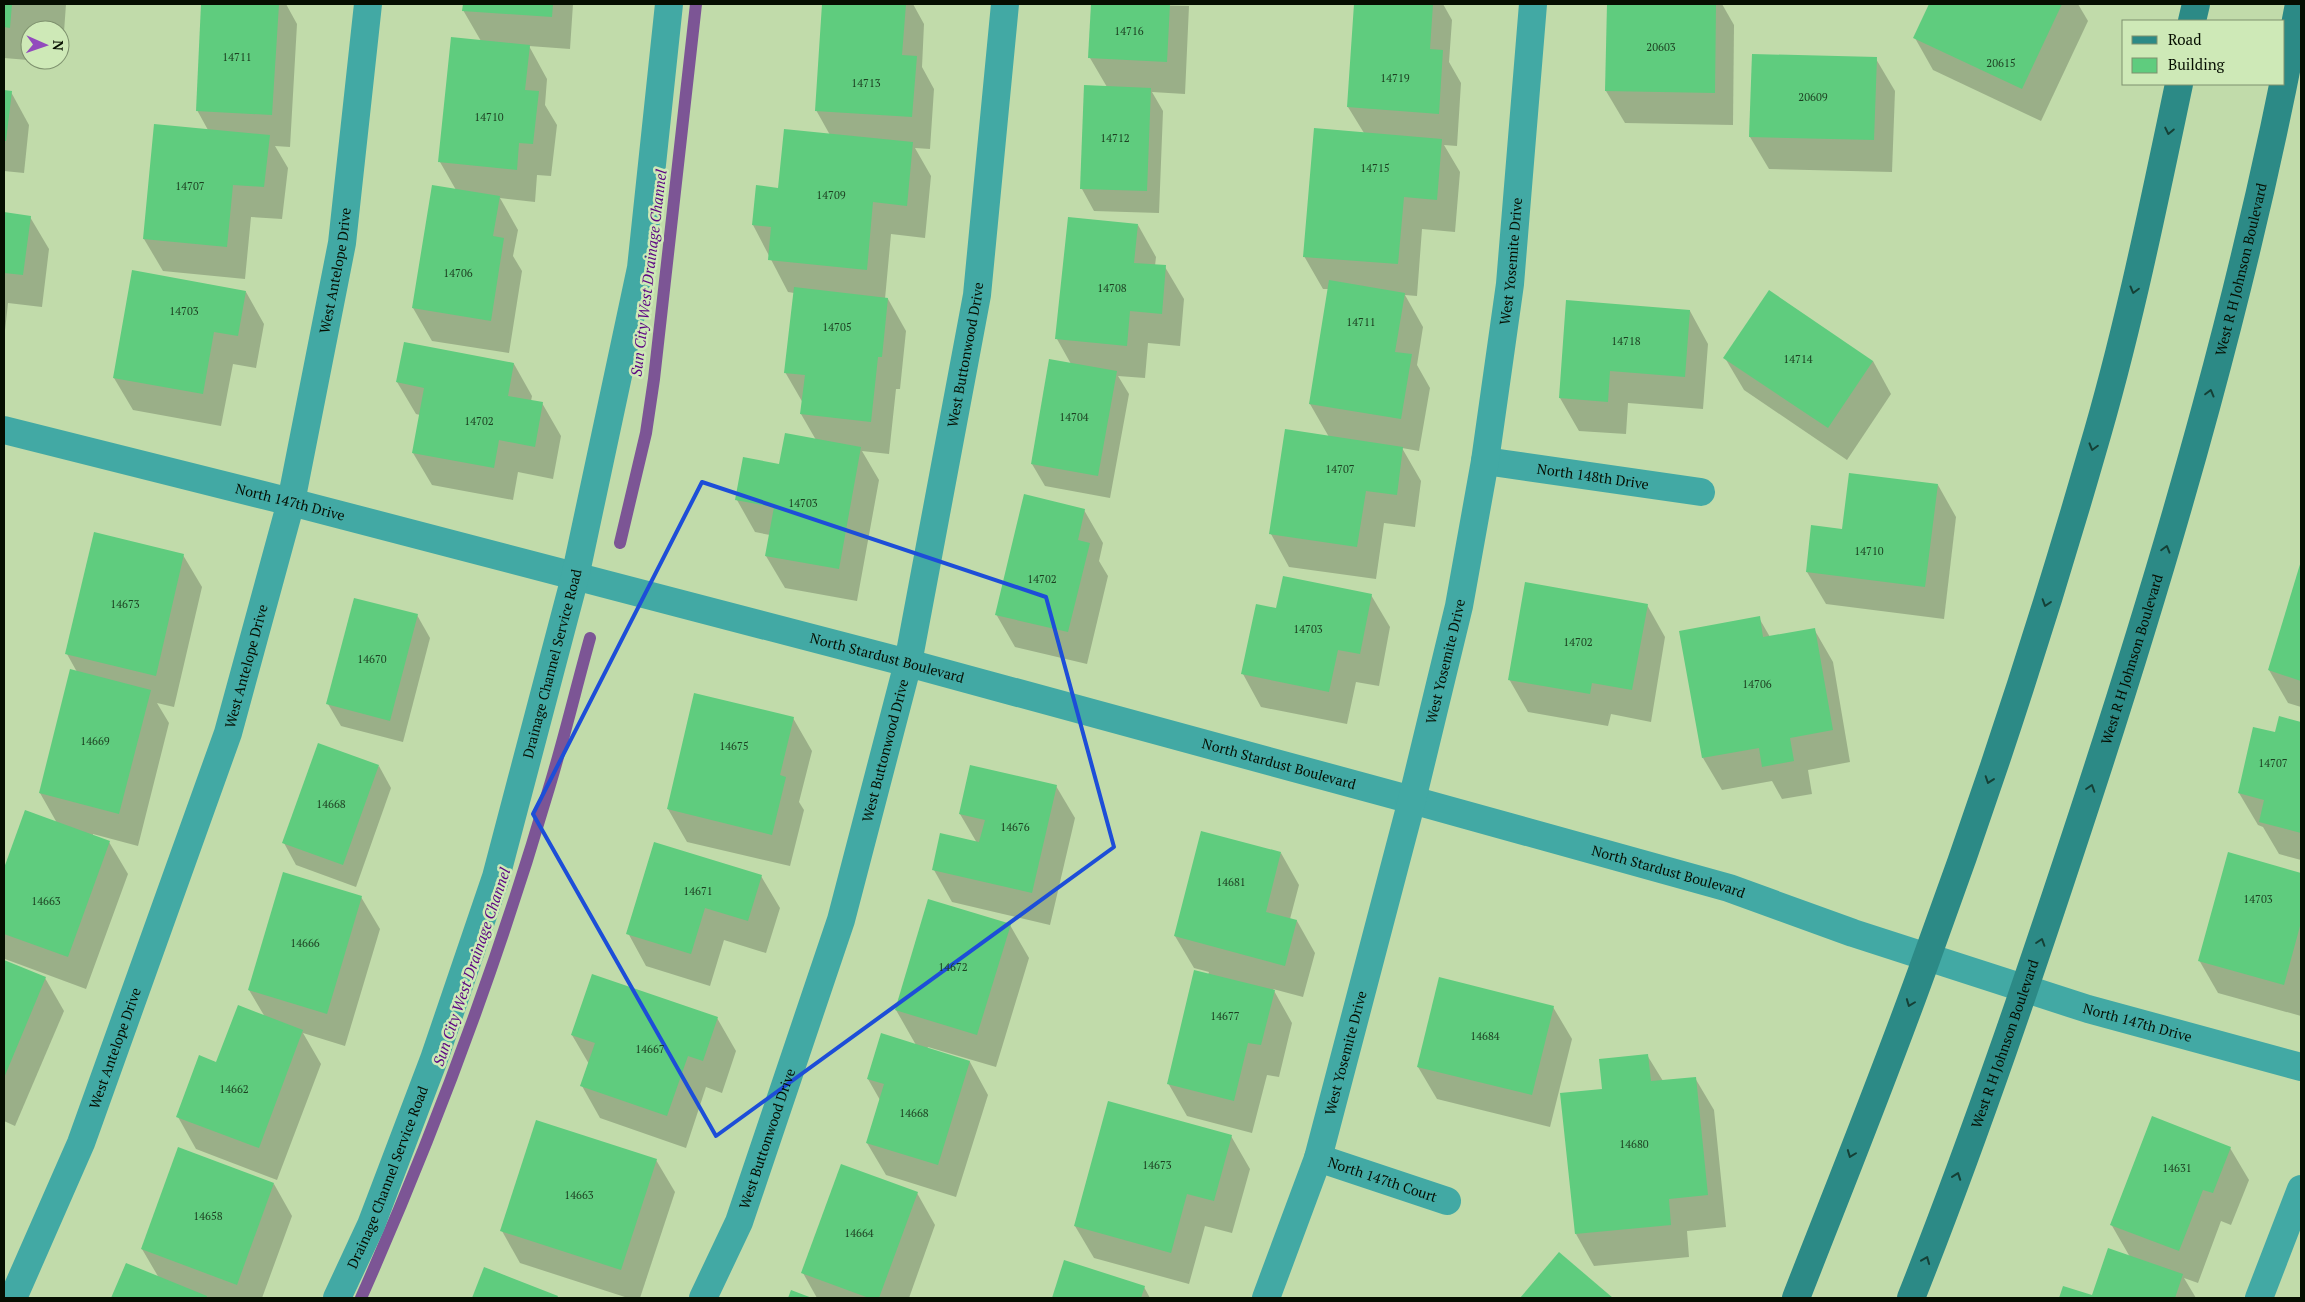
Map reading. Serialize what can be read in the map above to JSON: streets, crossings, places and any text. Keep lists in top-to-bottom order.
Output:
{
  "streets": {
    "main road": ["West R H Johnson Boulevard"],
    "street": [
      "West Yosemite Drive",
      "West Antelope Drive",
      "West Buttonwood Drive",
      "North 148th Drive",
      "North 147th Drive",
      "North Stardust Boulevard",
      "Drainage Channel Service Road",
      "North 147th Court"
    ]
  },
  "crossings": [
    ["West Yosemite Drive", "North 148th Drive"],
    ["West Yosemite Drive", "North Stardust Boulevard"],
    ["West Yosemite Drive", "North 147th Court"],
    ["West R H Johnson Boulevard", "North 147th Drive"],
    ["West Antelope Drive", "North 147th Drive"],
    ["West Buttonwood Drive", "North Stardust Boulevard"],
    ["North 147th Drive", "North Stardust Boulevard"],
    ["North 147th Drive", "Drainage Channel Service Road"],
    ["North Stardust Boulevard", "Drainage Channel Service Road"]
  ],
  "water": ["Sun City West Drainage Channel"],
  "house_numbers": [
    "14716",
    "20603",
    "14711",
    "20615",
    "14719",
    "14713",
    "20609",
    "14710",
    "14712",
    "14715",
    "14707",
    "14709",
    "14706",
    "14708",
    "14703",
    "14711",
    "14705",
    "14718",
    "14714",
    "14704",
    "14702",
    "14707",
    "14703",
    "14710",
    "14702",
    "14673",
    "14703",
    "14702",
    "14670",
    "14706",
    "14669",
    "14675",
    "14707",
    "14668",
    "14676",
    "14681",
    "14671",
    "14703",
    "14663",
    "14666",
    "14672",
    "14677",
    "14684",
    "14667",
    "14662",
    "14668",
    "14680",
    "14673",
    "14631",
    "14663",
    "14658",
    "14664"
  ],
  "legend": ["Road", "Building"],
  "north": "right"
}
